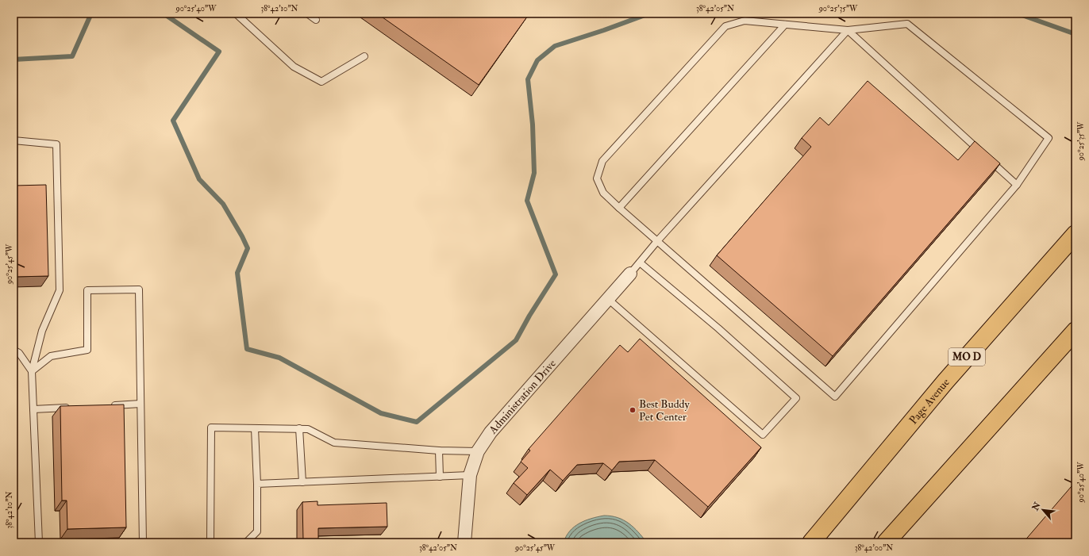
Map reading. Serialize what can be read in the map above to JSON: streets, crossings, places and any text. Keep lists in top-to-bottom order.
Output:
{
  "streets": {
    "highway": ["MO D", "Page Avenue"],
    "street": ["Administration Drive"]
  },
  "places": ["Best Buddy Pet Center"],
  "north": "top left",
  "coordinates": [
    "90°25'40\"W",
    "38°42'10\"N",
    "38°42'05\"N",
    "90°25'35\"W",
    "90°25'45\"W",
    "38°42'00\"N"
  ]
}
